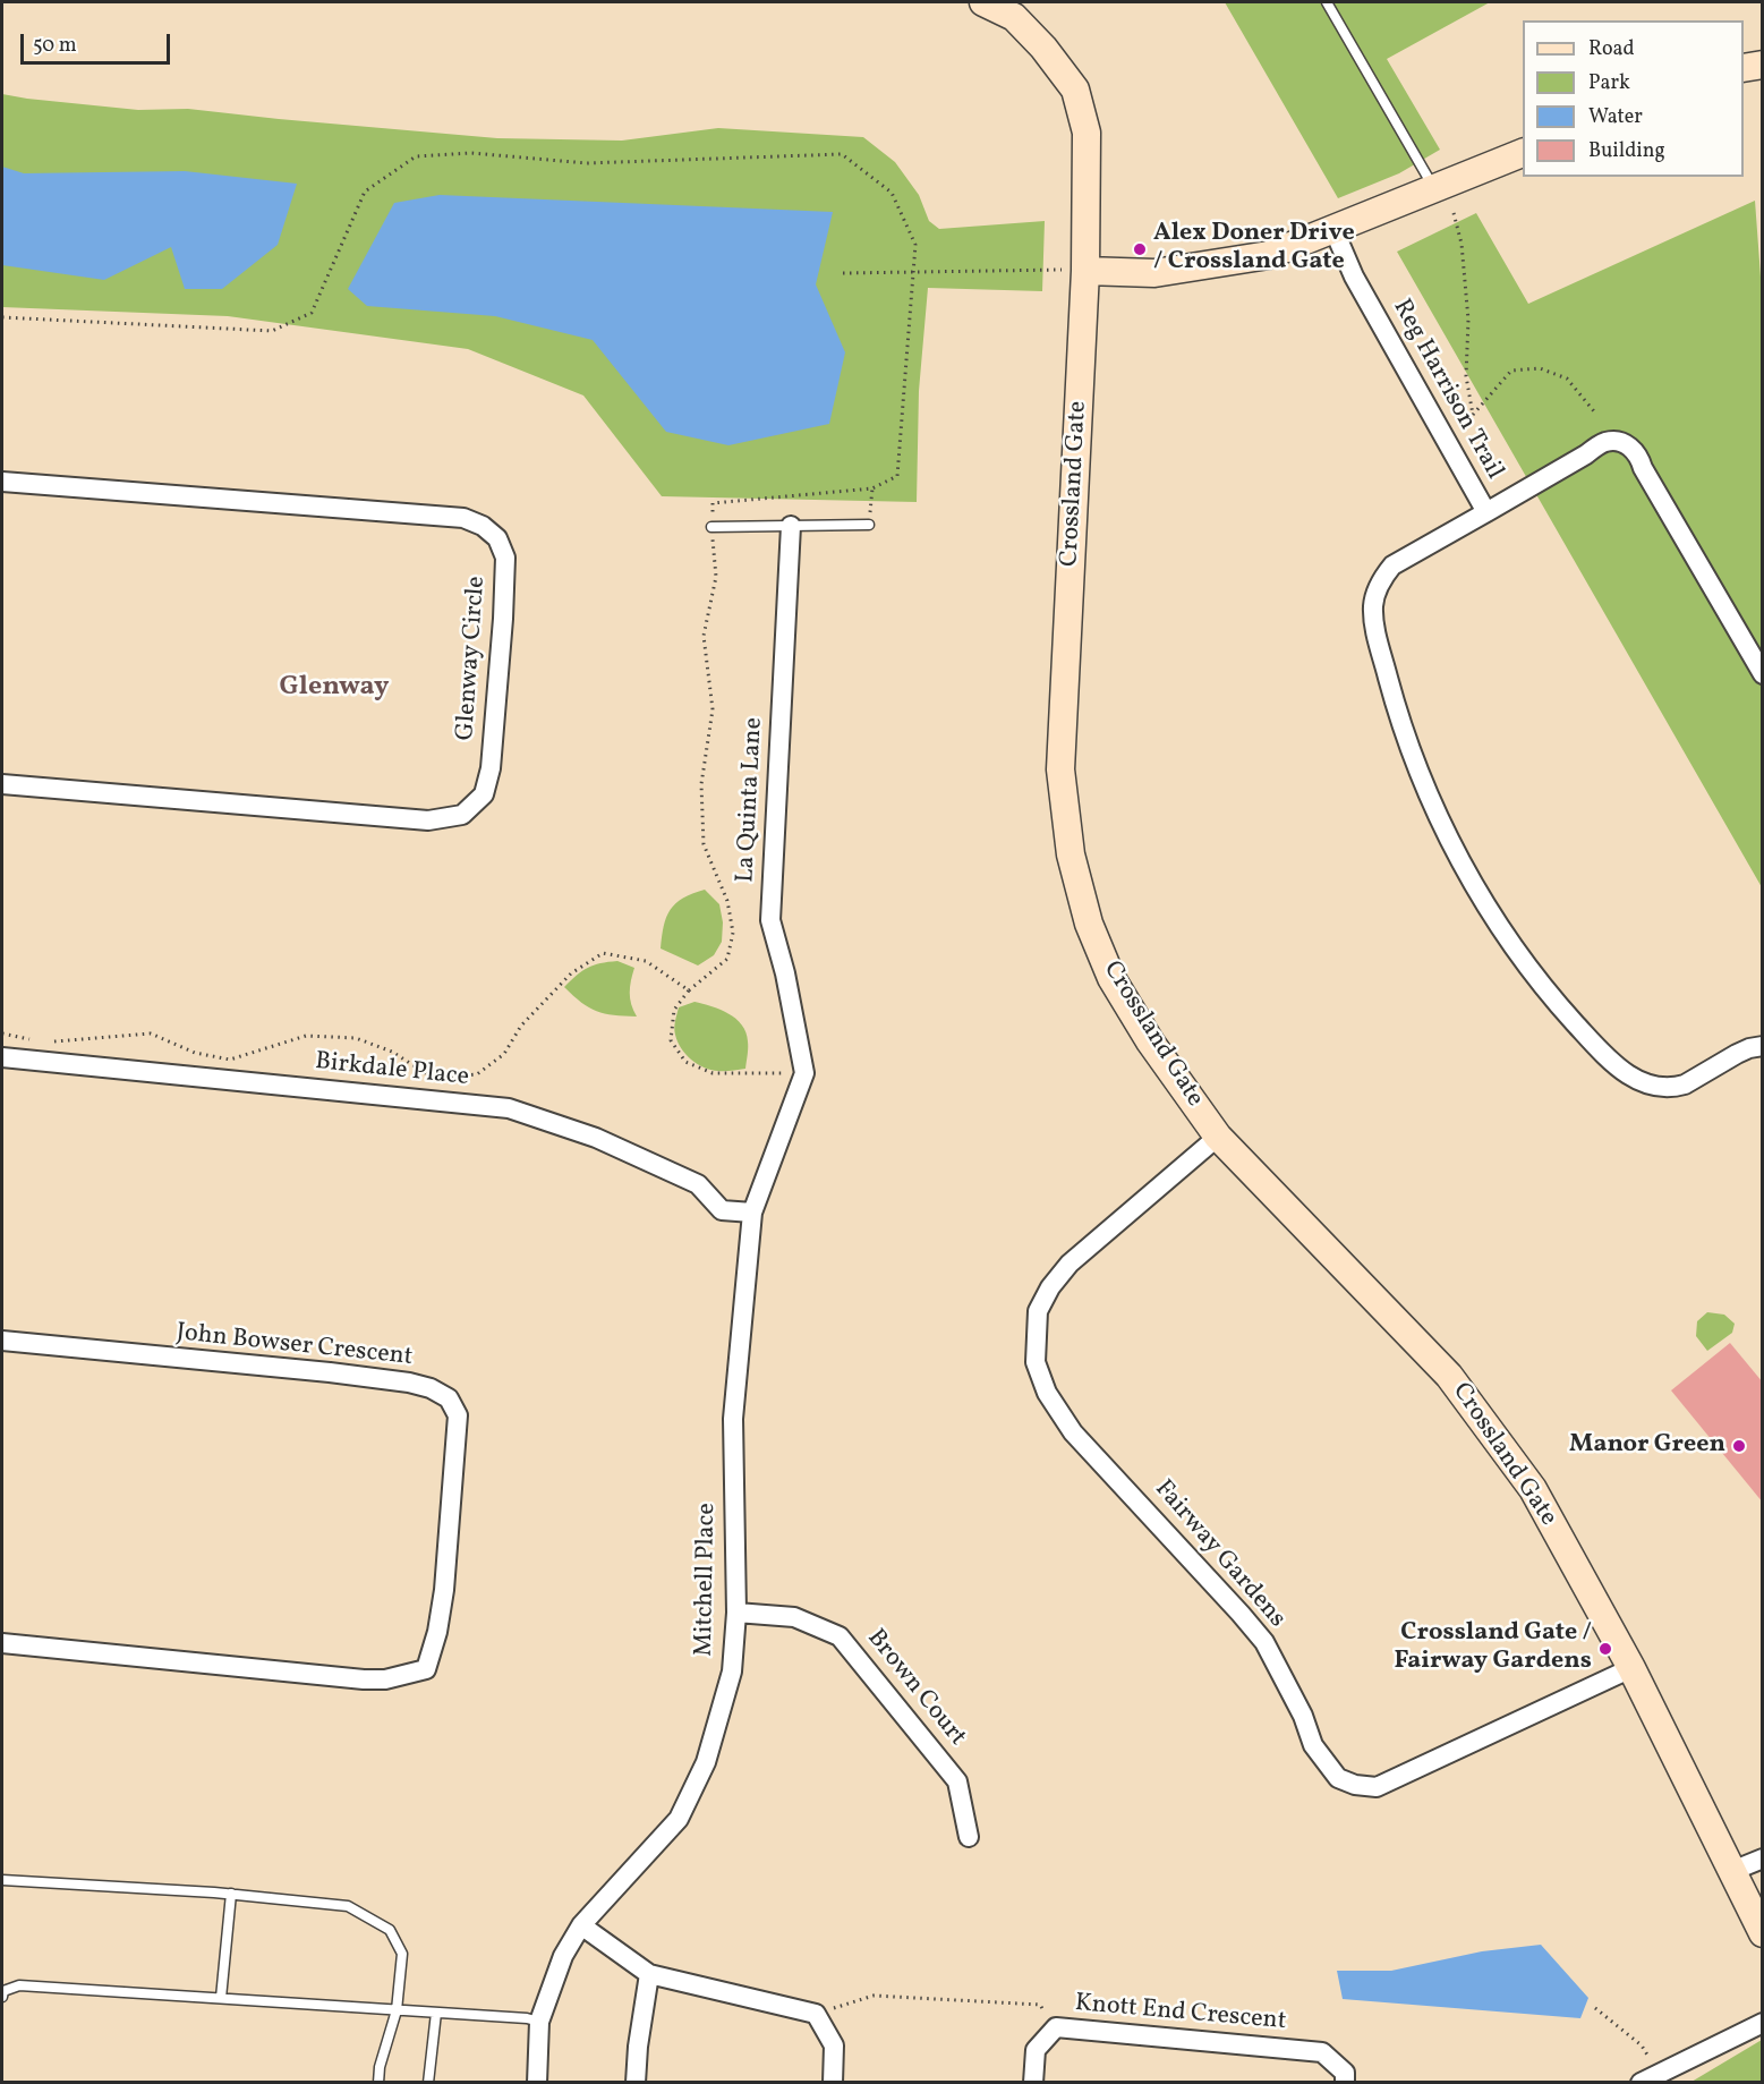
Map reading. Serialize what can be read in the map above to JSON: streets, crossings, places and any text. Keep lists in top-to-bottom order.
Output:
{
  "streets": {
    "street": [
      "Reg Harrison Trail",
      "Crossland Gate",
      "Glenway Circle",
      "La Quinta Lane",
      "Birkdale Place",
      "John Bowser Crescent",
      "Fairway Gardens",
      "Mitchell Place",
      "Brown Court",
      "Knott End Crescent"
    ]
  },
  "crossings": [
    ["Crossland Gate", "Fairway Gardens"],
    ["La Quinta Lane", "Mitchell Place"],
    ["Birkdale Place", "Mitchell Place"],
    ["Mitchell Place", "Brown Court"]
  ],
  "districts": ["Glenway"],
  "places": ["Alex Doner Drive / Crossland Gate", "Manor Green", "Crossland Gate / Fairway Gardens"],
  "legend": [
    "Road",
    "Park",
    "Water",
    "Building"
  ],
  "scale_bar": "50 m"
}
